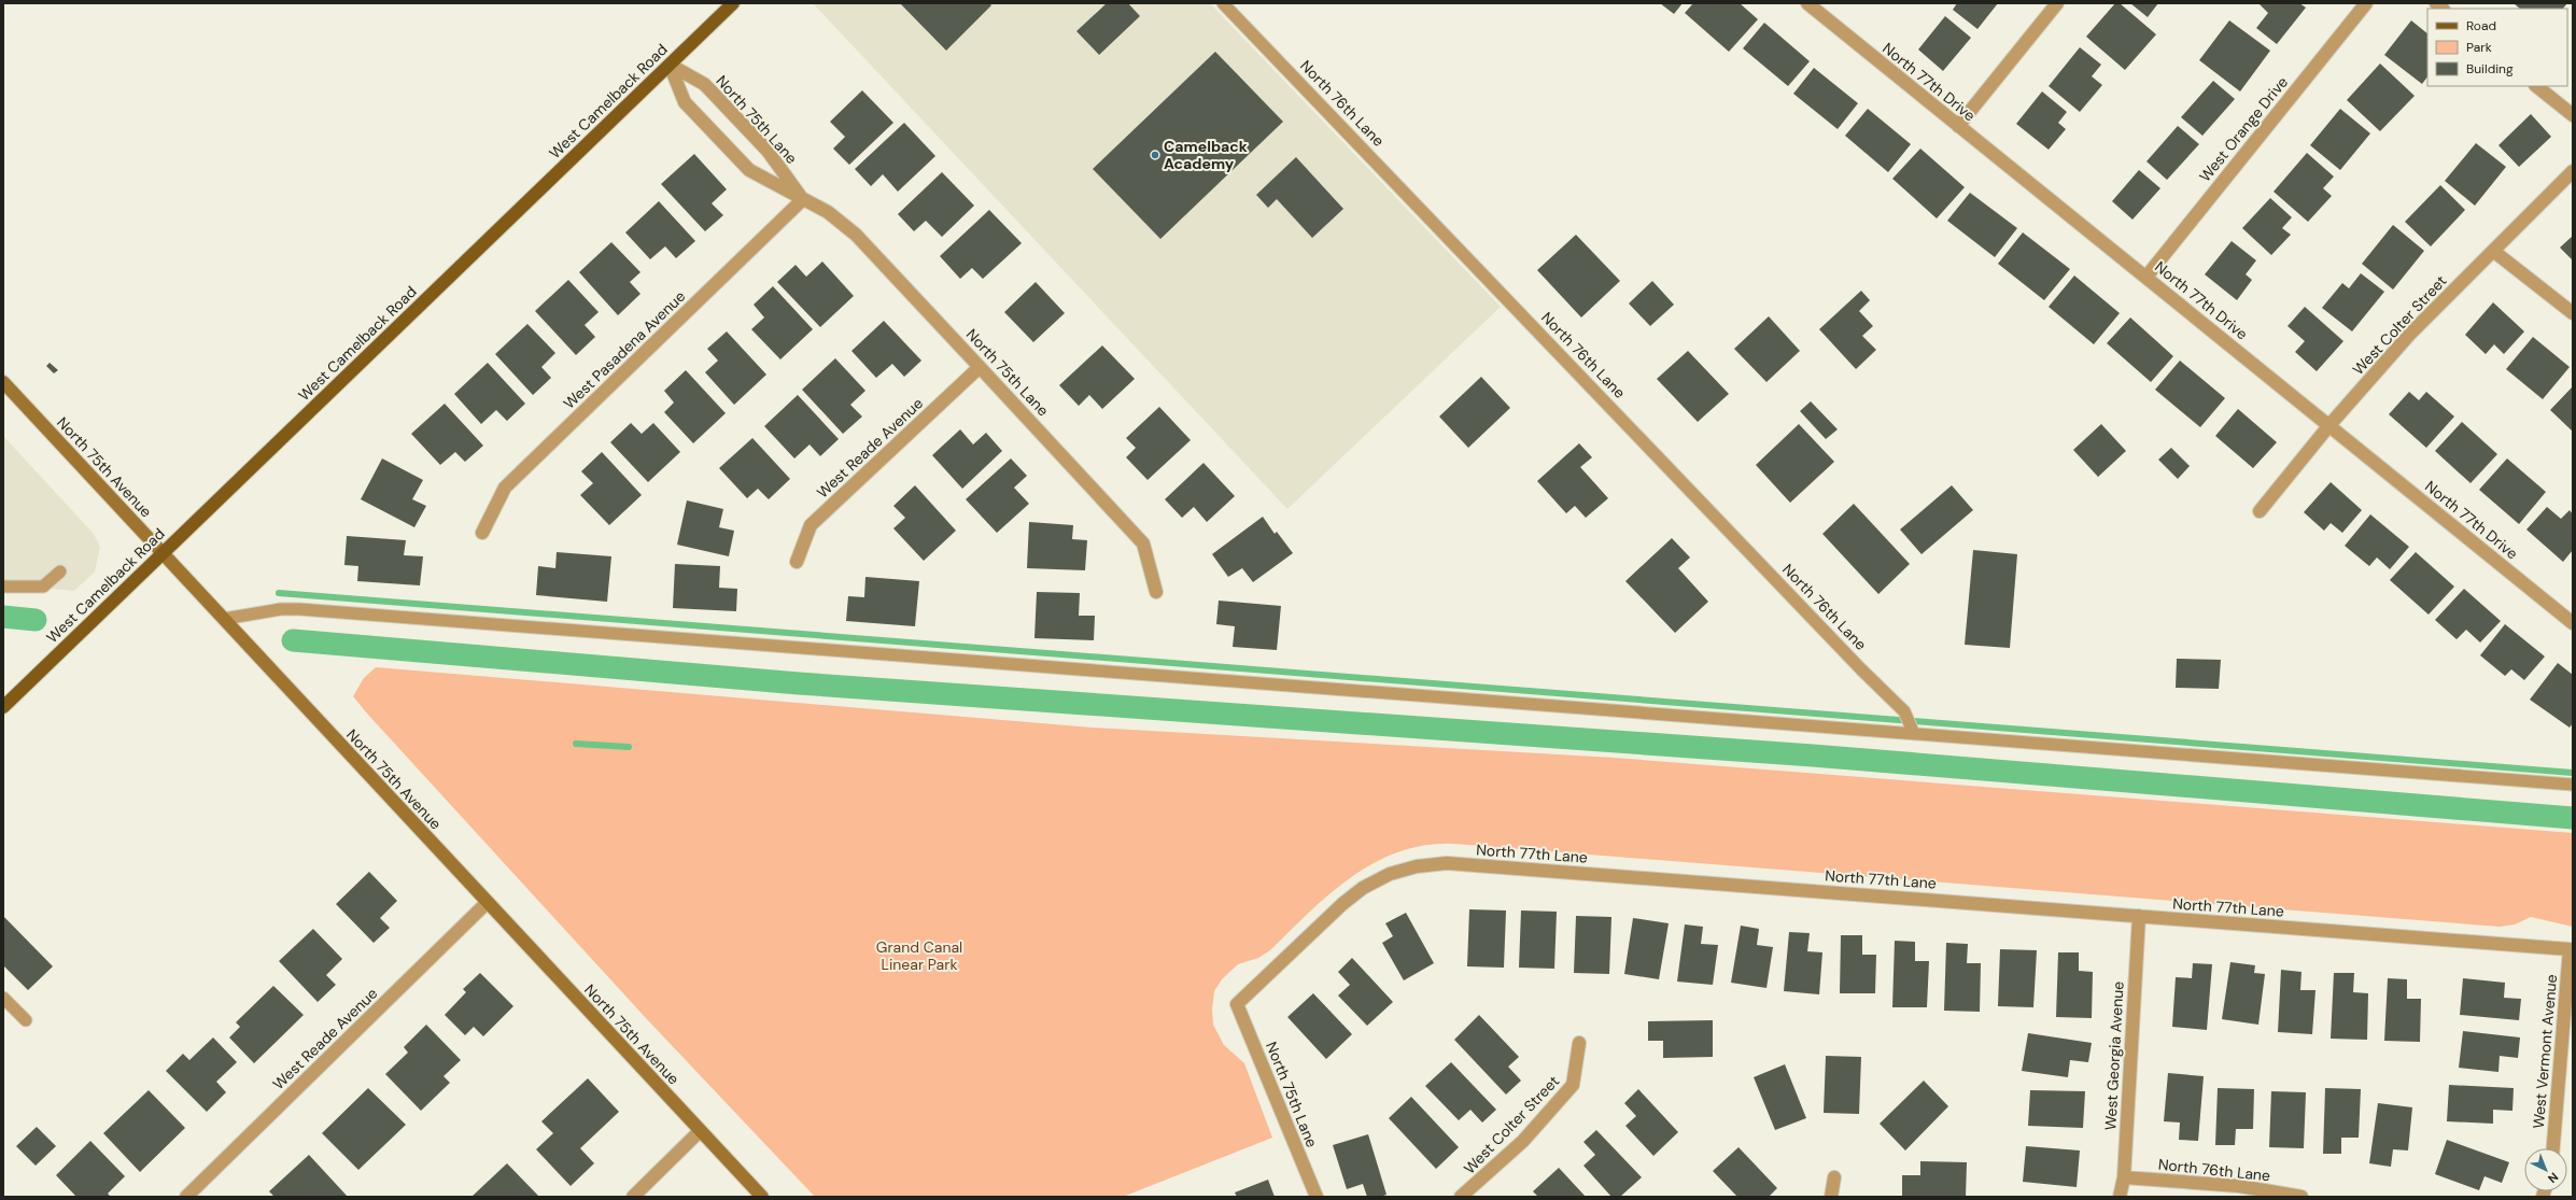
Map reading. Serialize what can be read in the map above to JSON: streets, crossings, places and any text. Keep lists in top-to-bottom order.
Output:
{
  "streets": {
    "main road": ["West Camelback Road", "North 75th Avenue"],
    "street": [
      "North 77th Drive",
      "North 76th Lane",
      "North 75th Lane",
      "West Orange Drive",
      "West Colter Street",
      "West Pasadena Avenue",
      "West Reade Avenue",
      "North 77th Lane",
      "West Vermont Avenue",
      "West Georgia Avenue"
    ]
  },
  "crossings": [
    ["North 77th Drive", "West Orange Drive"],
    ["North 77th Drive", "West Colter Street"],
    ["West Camelback Road", "North 75th Lane"],
    ["West Camelback Road", "North 75th Avenue"],
    ["North 76th Lane", "West Georgia Avenue"],
    ["North 75th Lane", "West Pasadena Avenue"],
    ["North 75th Lane", "West Reade Avenue"],
    ["North 75th Lane", "North 77th Lane"],
    ["West Reade Avenue", "North 75th Avenue"],
    ["North 77th Lane", "West Vermont Avenue"],
    ["North 77th Lane", "West Georgia Avenue"]
  ],
  "parks": ["Grand Canal Linear Park"],
  "places": ["Camelback Academy"],
  "legend": ["Road", "Park", "Building"],
  "north": "bottom right"
}
